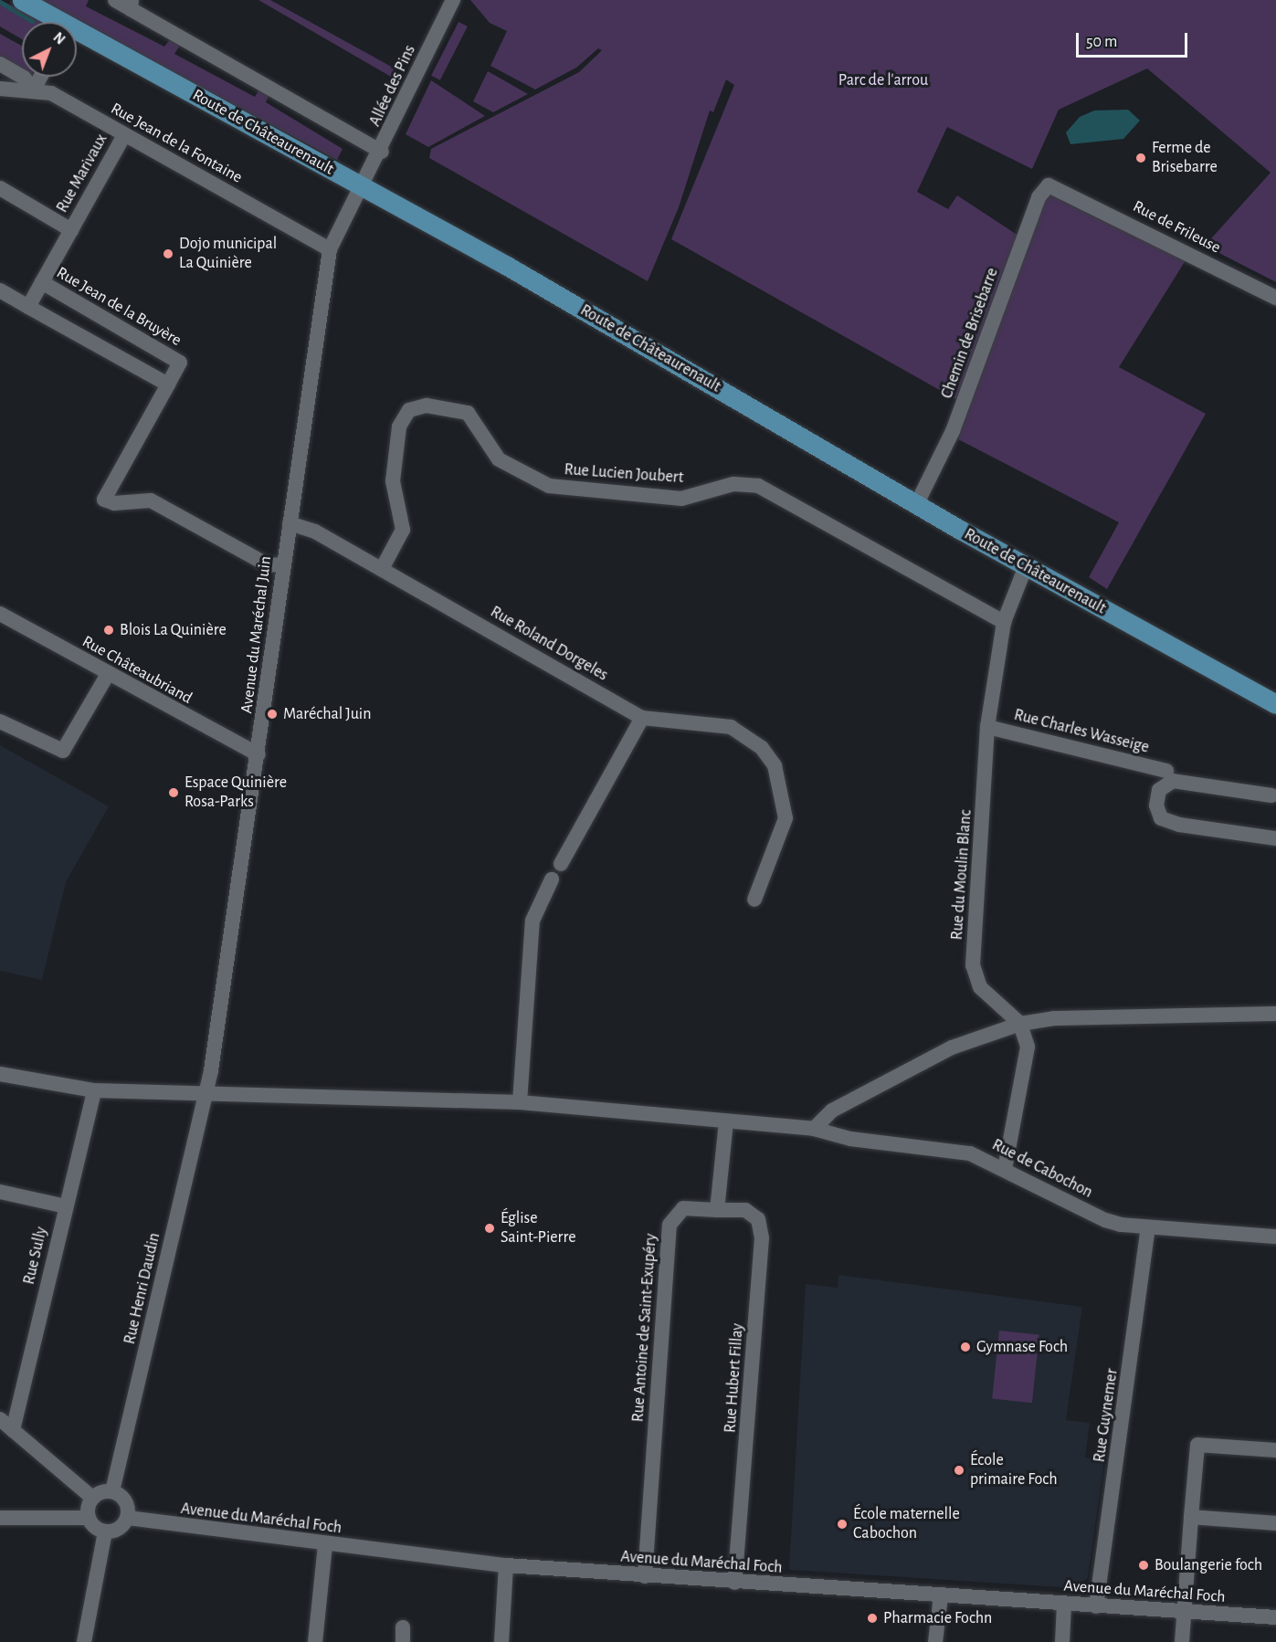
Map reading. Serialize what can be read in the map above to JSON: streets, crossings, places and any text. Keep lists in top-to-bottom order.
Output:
{
  "streets": {
    "main road": ["Route de Châteaurenault"],
    "street": [
      "Allée des Pins",
      "Rue Jean de la Fontaine",
      "Rue Marivaux",
      "Rue de Frileuse",
      "Rue Jean de la Bruyère",
      "Chemin de Brisebarre",
      "Rue Lucien Joubert",
      "Avenue du Maréchal Juin",
      "Rue Roland Dorgeles",
      "Rue Châteaubriand",
      "Rue Charles Wasseige",
      "Rue du Moulin Blanc",
      "Rue de Cabochon",
      "Rue Sully",
      "Rue Henri Daudin",
      "Rue Antoine de Saint-Exupéry",
      "Rue Hubert Fillay",
      "Rue Guynemer",
      "Avenue du Maréchal Foch"
    ]
  },
  "crossings": [
    ["Allée des Pins", "Route de Châteaurenault"],
    ["Allée des Pins", "Avenue du Maréchal Juin"],
    ["Route de Châteaurenault", "Chemin de Brisebarre"],
    ["Route de Châteaurenault", "Avenue du Maréchal Juin"],
    ["Route de Châteaurenault", "Rue du Moulin Blanc"],
    ["Rue Jean de la Fontaine", "Rue Marivaux"],
    ["Rue Jean de la Fontaine", "Avenue du Maréchal Juin"],
    ["Rue Marivaux", "Rue Jean de la Bruyère"],
    ["Rue de Frileuse", "Chemin de Brisebarre"],
    ["Rue Jean de la Bruyère", "Avenue du Maréchal Juin"],
    ["Rue Lucien Joubert", "Rue Roland Dorgeles"],
    ["Rue Lucien Joubert", "Rue du Moulin Blanc"],
    ["Avenue du Maréchal Juin", "Rue Roland Dorgeles"],
    ["Avenue du Maréchal Juin", "Rue Châteaubriand"],
    ["Avenue du Maréchal Juin", "Rue de Cabochon"],
    ["Avenue du Maréchal Juin", "Rue Henri Daudin"],
    ["Rue Charles Wasseige", "Rue du Moulin Blanc"],
    ["Rue de Cabochon", "Rue Sully"],
    ["Rue de Cabochon", "Rue Henri Daudin"],
    ["Rue de Cabochon", "Rue Guynemer"],
    ["Rue Henri Daudin", "Avenue du Maréchal Foch"],
    ["Rue Antoine de Saint-Exupéry", "Rue Hubert Fillay"],
    ["Rue Antoine de Saint-Exupéry", "Avenue du Maréchal Foch"],
    ["Rue Hubert Fillay", "Avenue du Maréchal Foch"],
    ["Rue Guynemer", "Avenue du Maréchal Foch"]
  ],
  "parks": ["Parc de l'arrou"],
  "places": [
    "Ferme de Brisebarre",
    "Dojo municipal La Quinière",
    "Blois La Quinière",
    "Maréchal Juin",
    "Espace Quinière Rosa-Parks",
    "Église Saint-Pierre",
    "Gymnase Foch",
    "École primaire Foch",
    "École maternelle Cabochon",
    "Boulangerie foch",
    "Pharmacie Fochn"
  ],
  "scale_bar": "50 m",
  "north": "top right"
}
